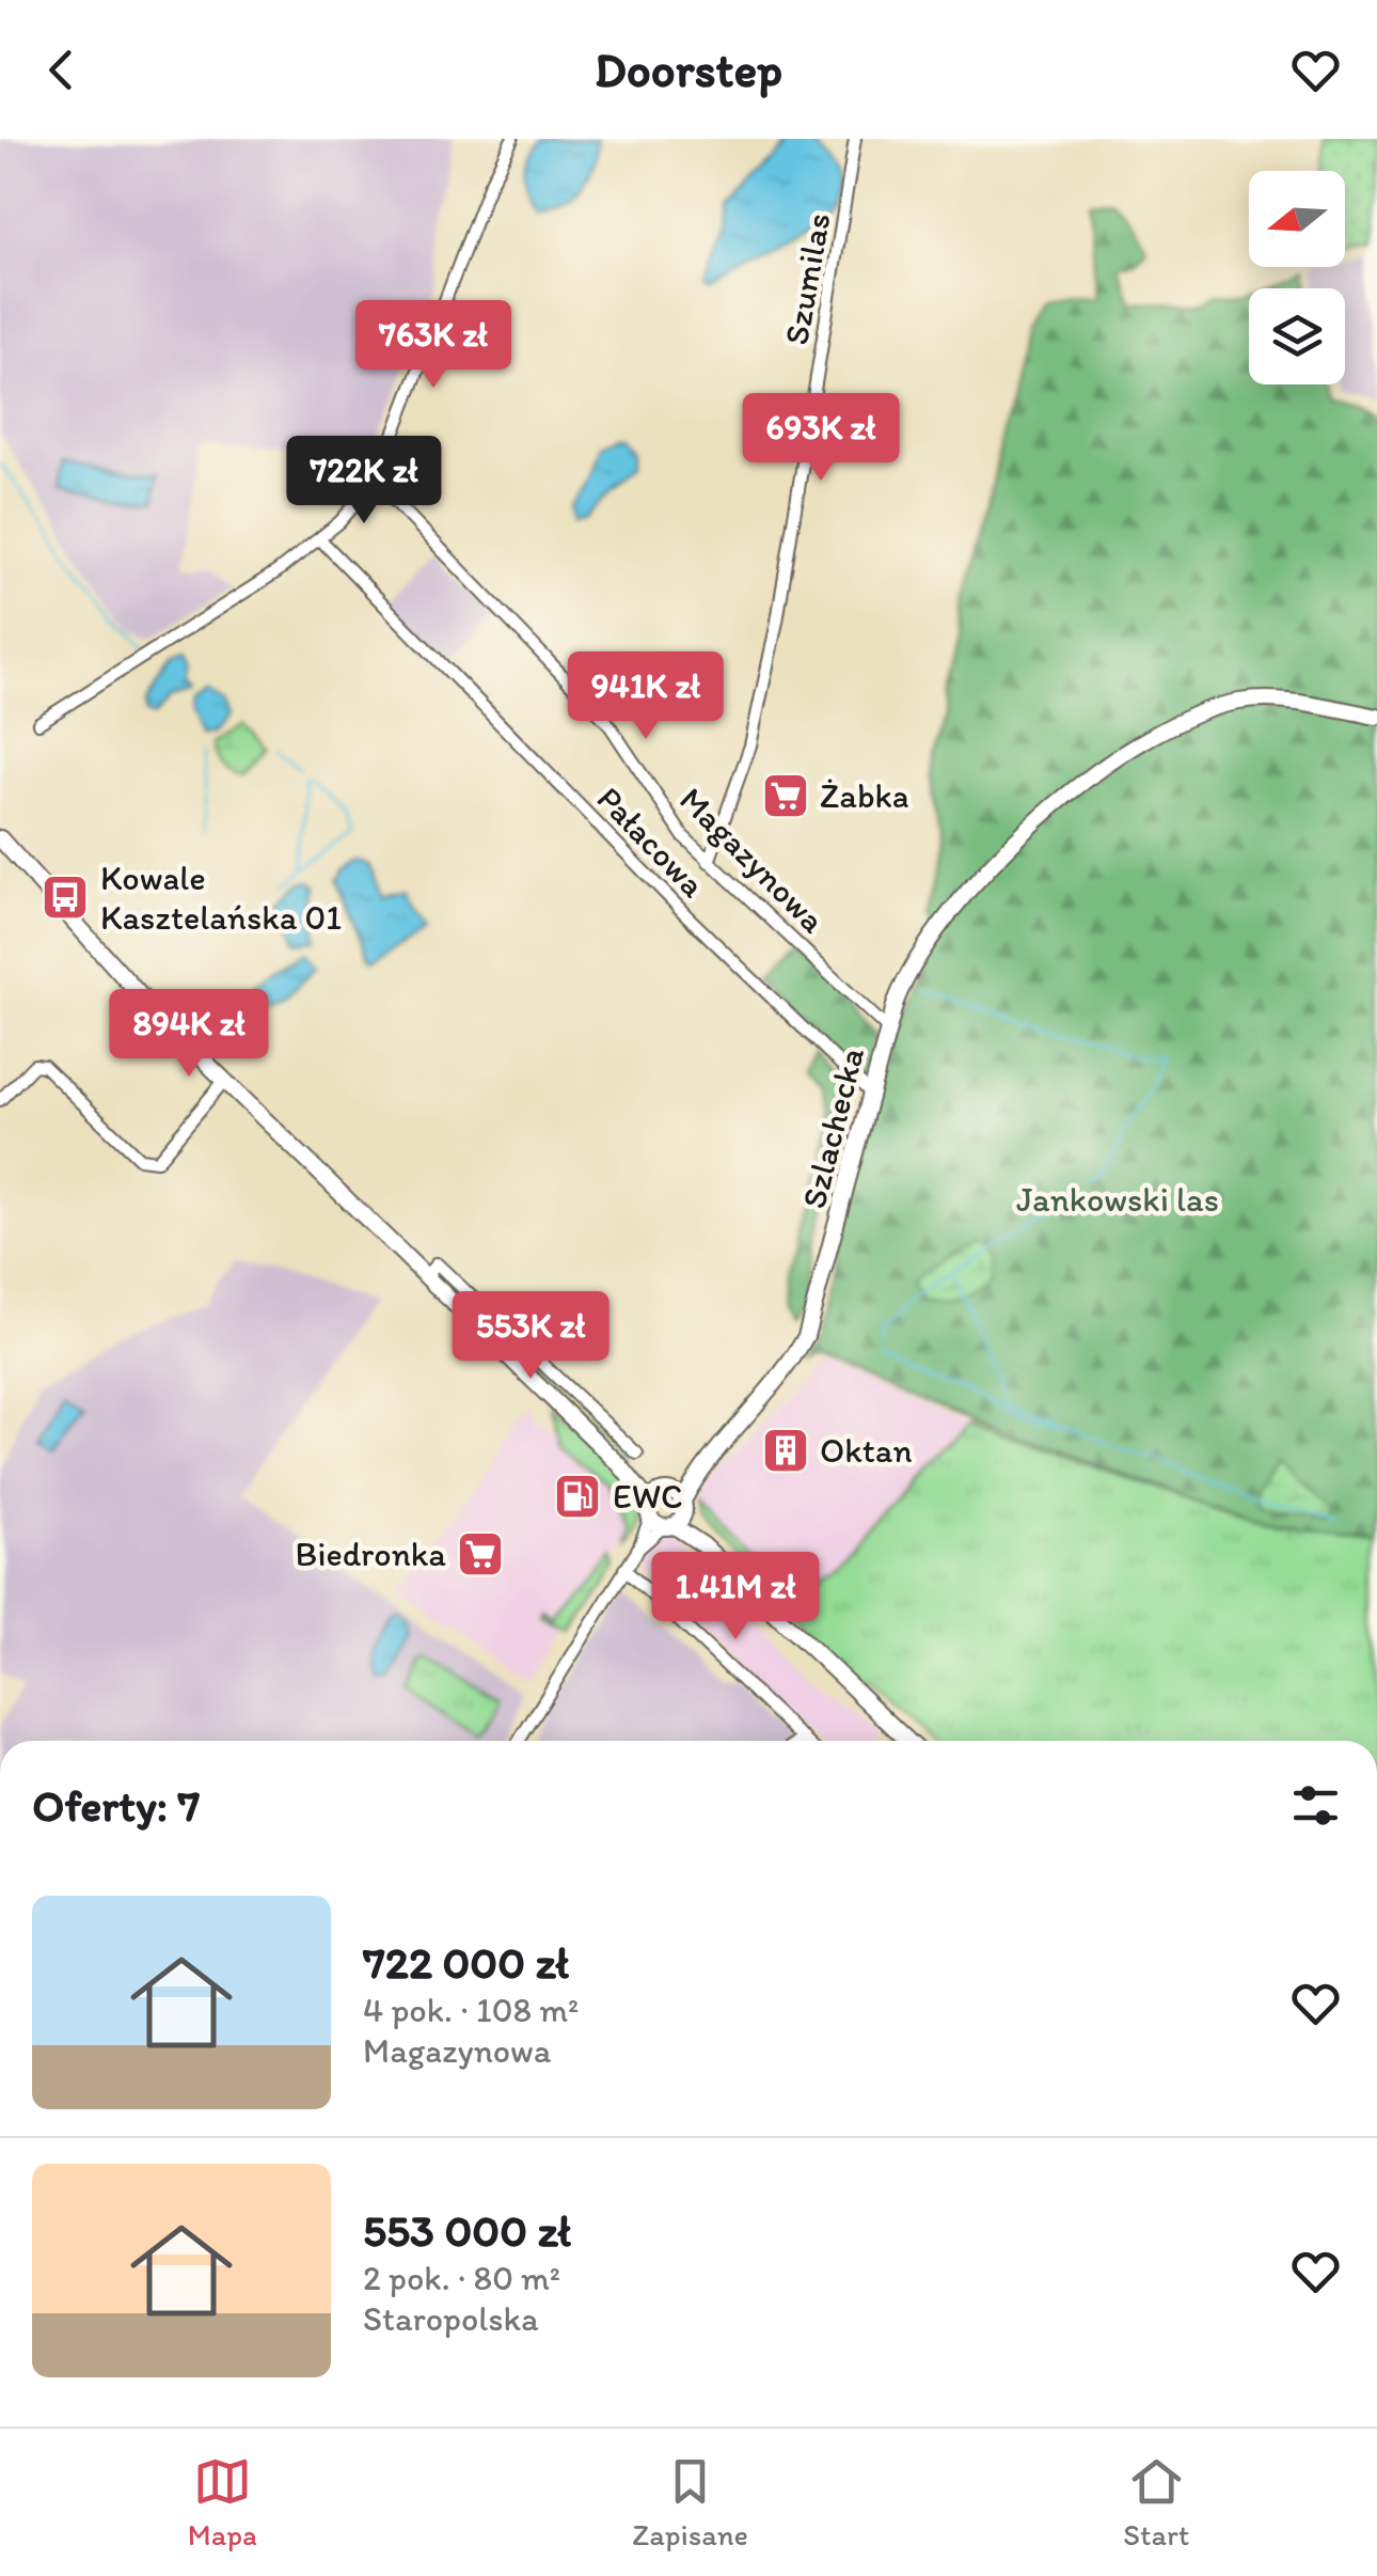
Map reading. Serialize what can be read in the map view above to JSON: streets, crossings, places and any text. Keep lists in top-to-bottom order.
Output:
{
  "streets": {
    "main road": ["Szlachecka"],
    "street": ["Szumilas", "Pałacowa", "Magazynowa"]
  },
  "crossings": [
    ["Szumilas", "Magazynowa"],
    ["Pałacowa", "Szlachecka"],
    ["Magazynowa", "Szlachecka"]
  ],
  "parks": ["Jankowski las"],
  "places": {
    "supermarket": ["Żabka", "Biedronka"],
    "bus stop": ["Kowale Kasztelańska 01"],
    "building": ["Oktan"],
    "fuel station": ["EWC"]
  },
  "north": "left",
  "page": {
    "header": "Doorstep",
    "price": [
      "763K zł",
      "693K zł",
      "722K zł",
      "941K zł",
      "894K zł",
      "553K zł",
      "1.41M zł"
    ],
    "heading": "Oferty: 7",
    "list": [
      {
        "name": "722 000 zł",
        "note": "4 pok. · 108 m² · Magazynowa"
      },
      {
        "name": "553 000 zł",
        "note": "2 pok. · 80 m² · Staropolska"
      }
    ],
    "tabs": ["Mapa", "Zapisane", "Start"]
  }
}
